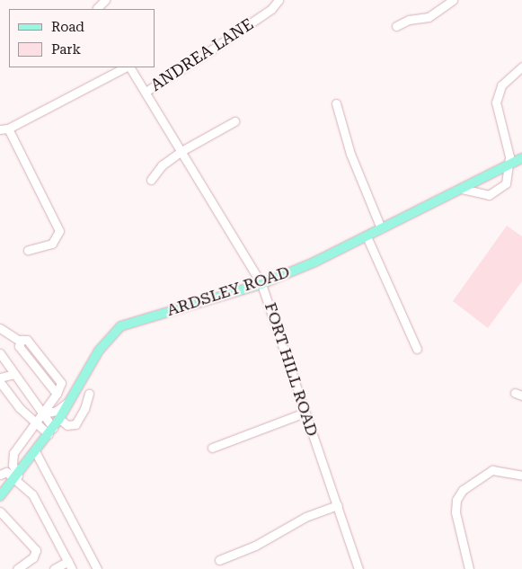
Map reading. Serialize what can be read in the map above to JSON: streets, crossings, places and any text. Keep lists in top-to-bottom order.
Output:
{
  "streets": {
    "main road": ["ARDSLEY ROAD"],
    "street": ["ANDREA LANE", "FORT HILL ROAD"]
  },
  "crossings": [
    ["ANDREA LANE", "FORT HILL ROAD"],
    ["ARDSLEY ROAD", "FORT HILL ROAD"]
  ],
  "legend": ["Road", "Park"]
}
